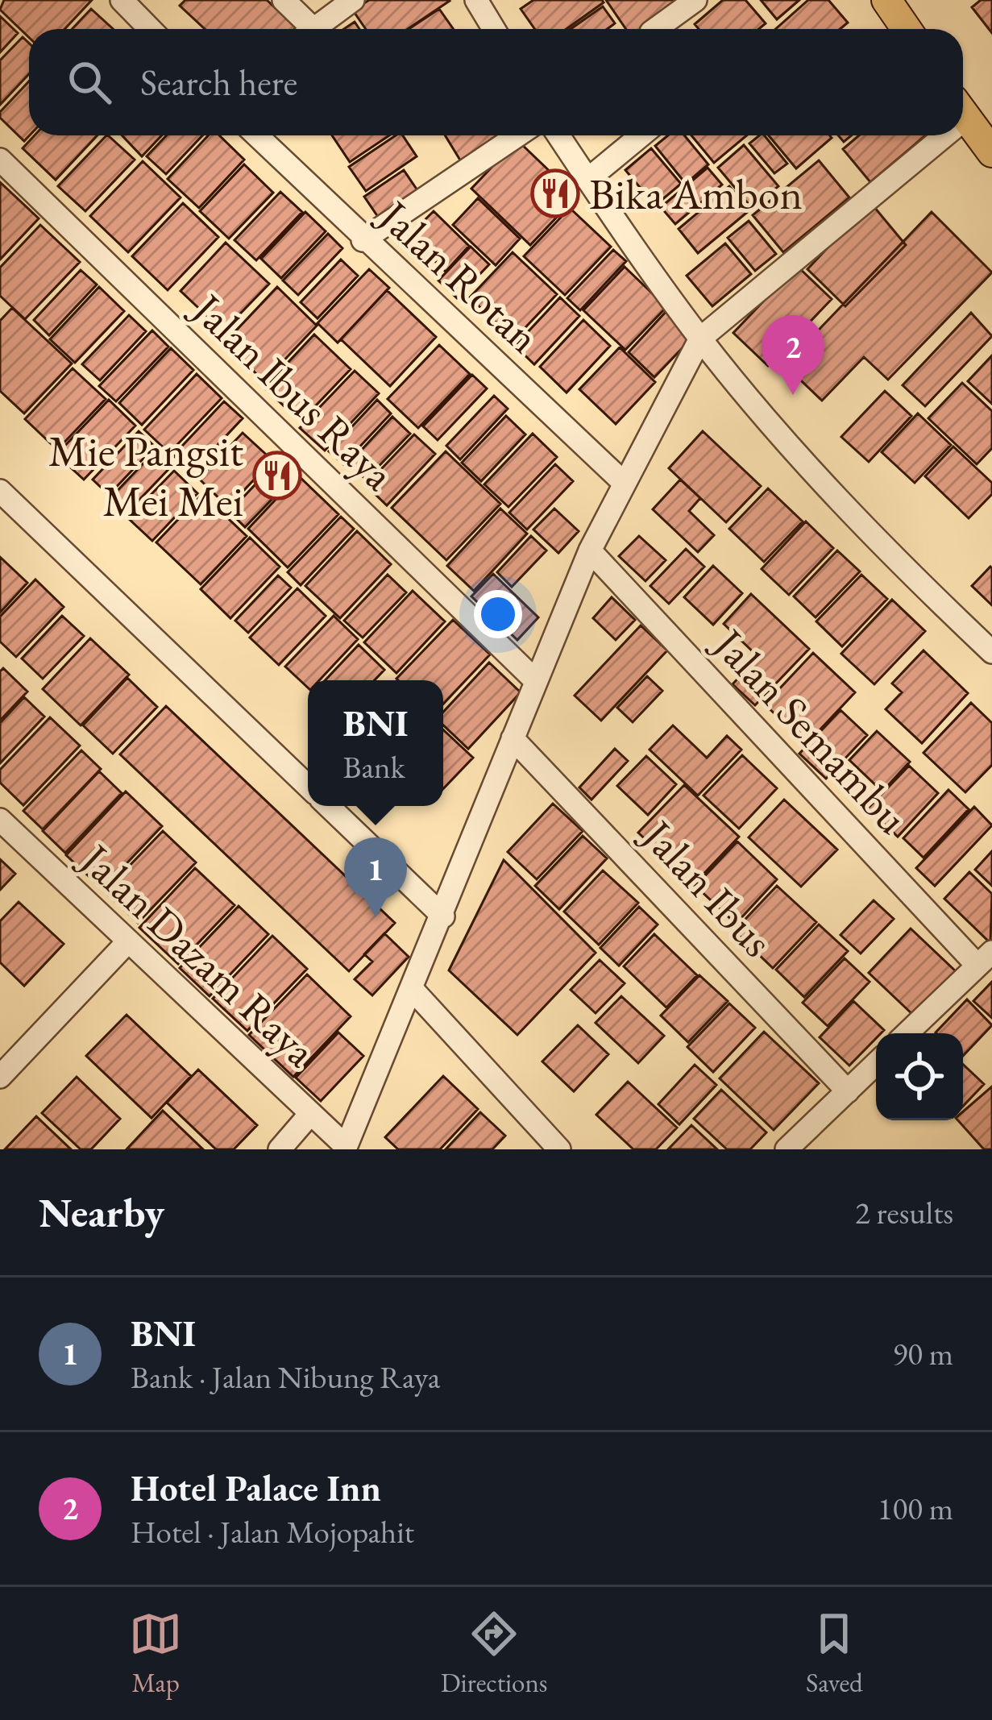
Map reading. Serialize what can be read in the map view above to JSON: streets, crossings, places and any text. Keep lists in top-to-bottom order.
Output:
{
  "streets": {
    "street": [
      "Jalan Rotan",
      "Jalan Ibus Raya",
      "Jalan Semambu",
      "Jalan Ibus",
      "Jalan Dazam Raya"
    ]
  },
  "places": {
    "restaurant": ["Bika Ambon", "Mie Pangsit Mei Mei"]
  },
  "page": {
    "search": "Search here",
    "pins": ["2", "1"],
    "popup": ["BNI", "Bank"],
    "heading": ["Nearby", "2 results"],
    "list": [
      {
        "mark": "1",
        "name": "BNI",
        "note": "Bank · Jalan Nibung Raya",
        "value": "90 m"
      },
      {
        "mark": "2",
        "name": "Hotel Palace Inn",
        "note": "Hotel · Jalan Mojopahit",
        "value": "100 m"
      }
    ],
    "nav": ["Map", "Directions", "Saved"]
  }
}
